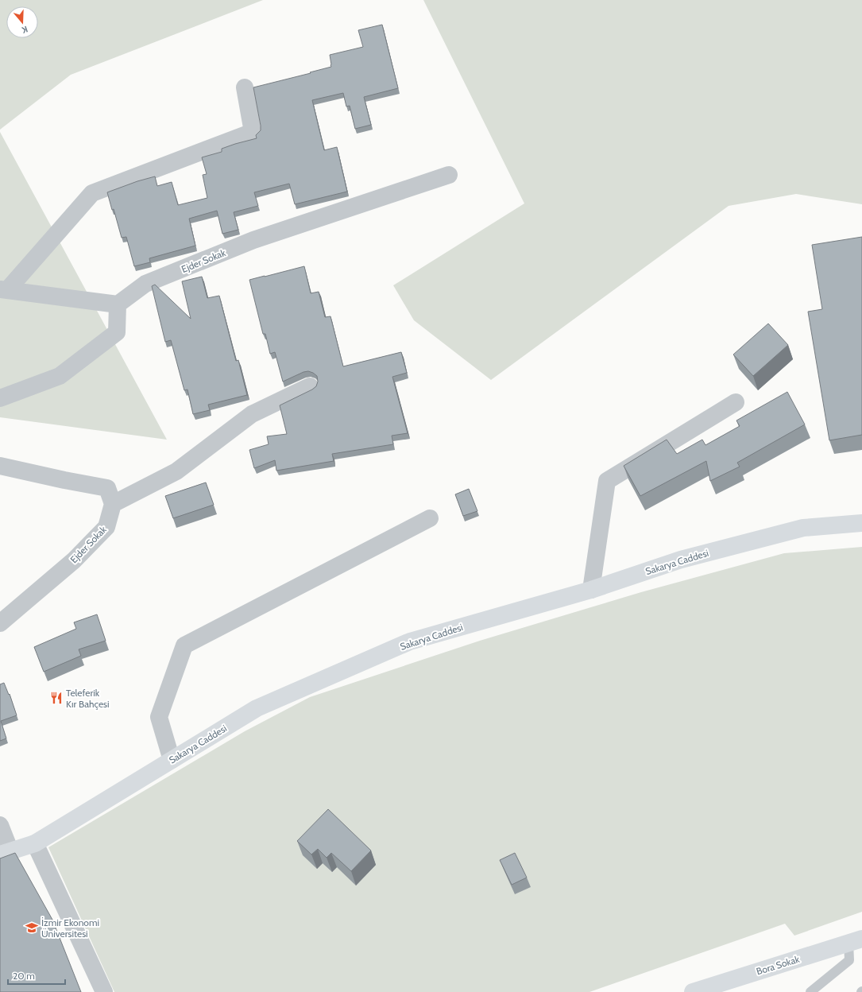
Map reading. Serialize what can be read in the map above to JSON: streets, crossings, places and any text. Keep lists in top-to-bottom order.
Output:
{
  "streets": {
    "main road": ["Sakarya Caddesi", "Bora Sokak"],
    "street": ["Ejder Sokak"]
  },
  "places": {
    "restaurant": ["Teleferik Kır Bahçesi"],
    "school or university": ["İzmir Ekonomi Üniversitesi"]
  },
  "scale_bar": "20 m",
  "north": "bottom"
}
